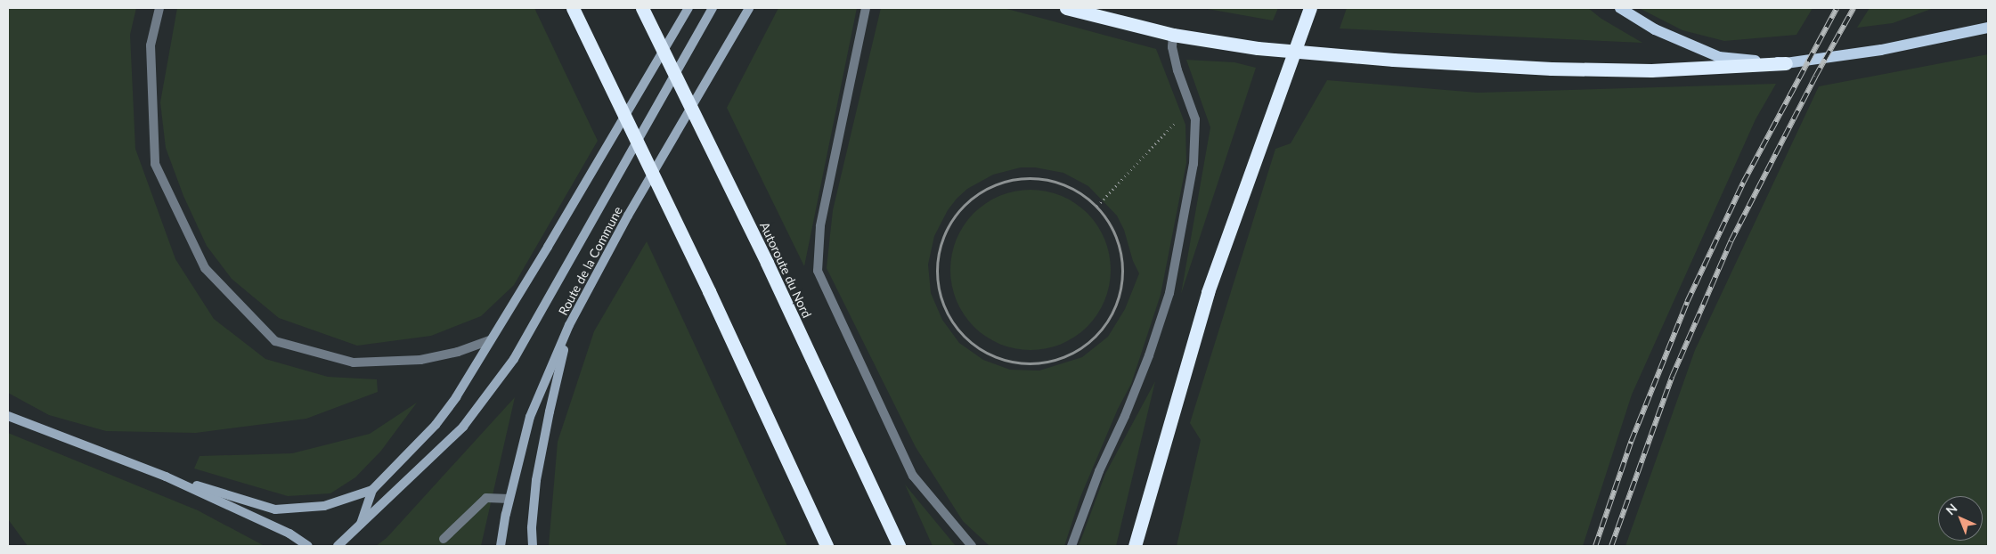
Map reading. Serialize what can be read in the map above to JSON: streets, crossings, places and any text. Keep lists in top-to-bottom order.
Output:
{
  "streets": {
    "highway": ["Autoroute du Nord"],
    "main road": ["Route de la Commune"]
  },
  "north": "top left"
}
